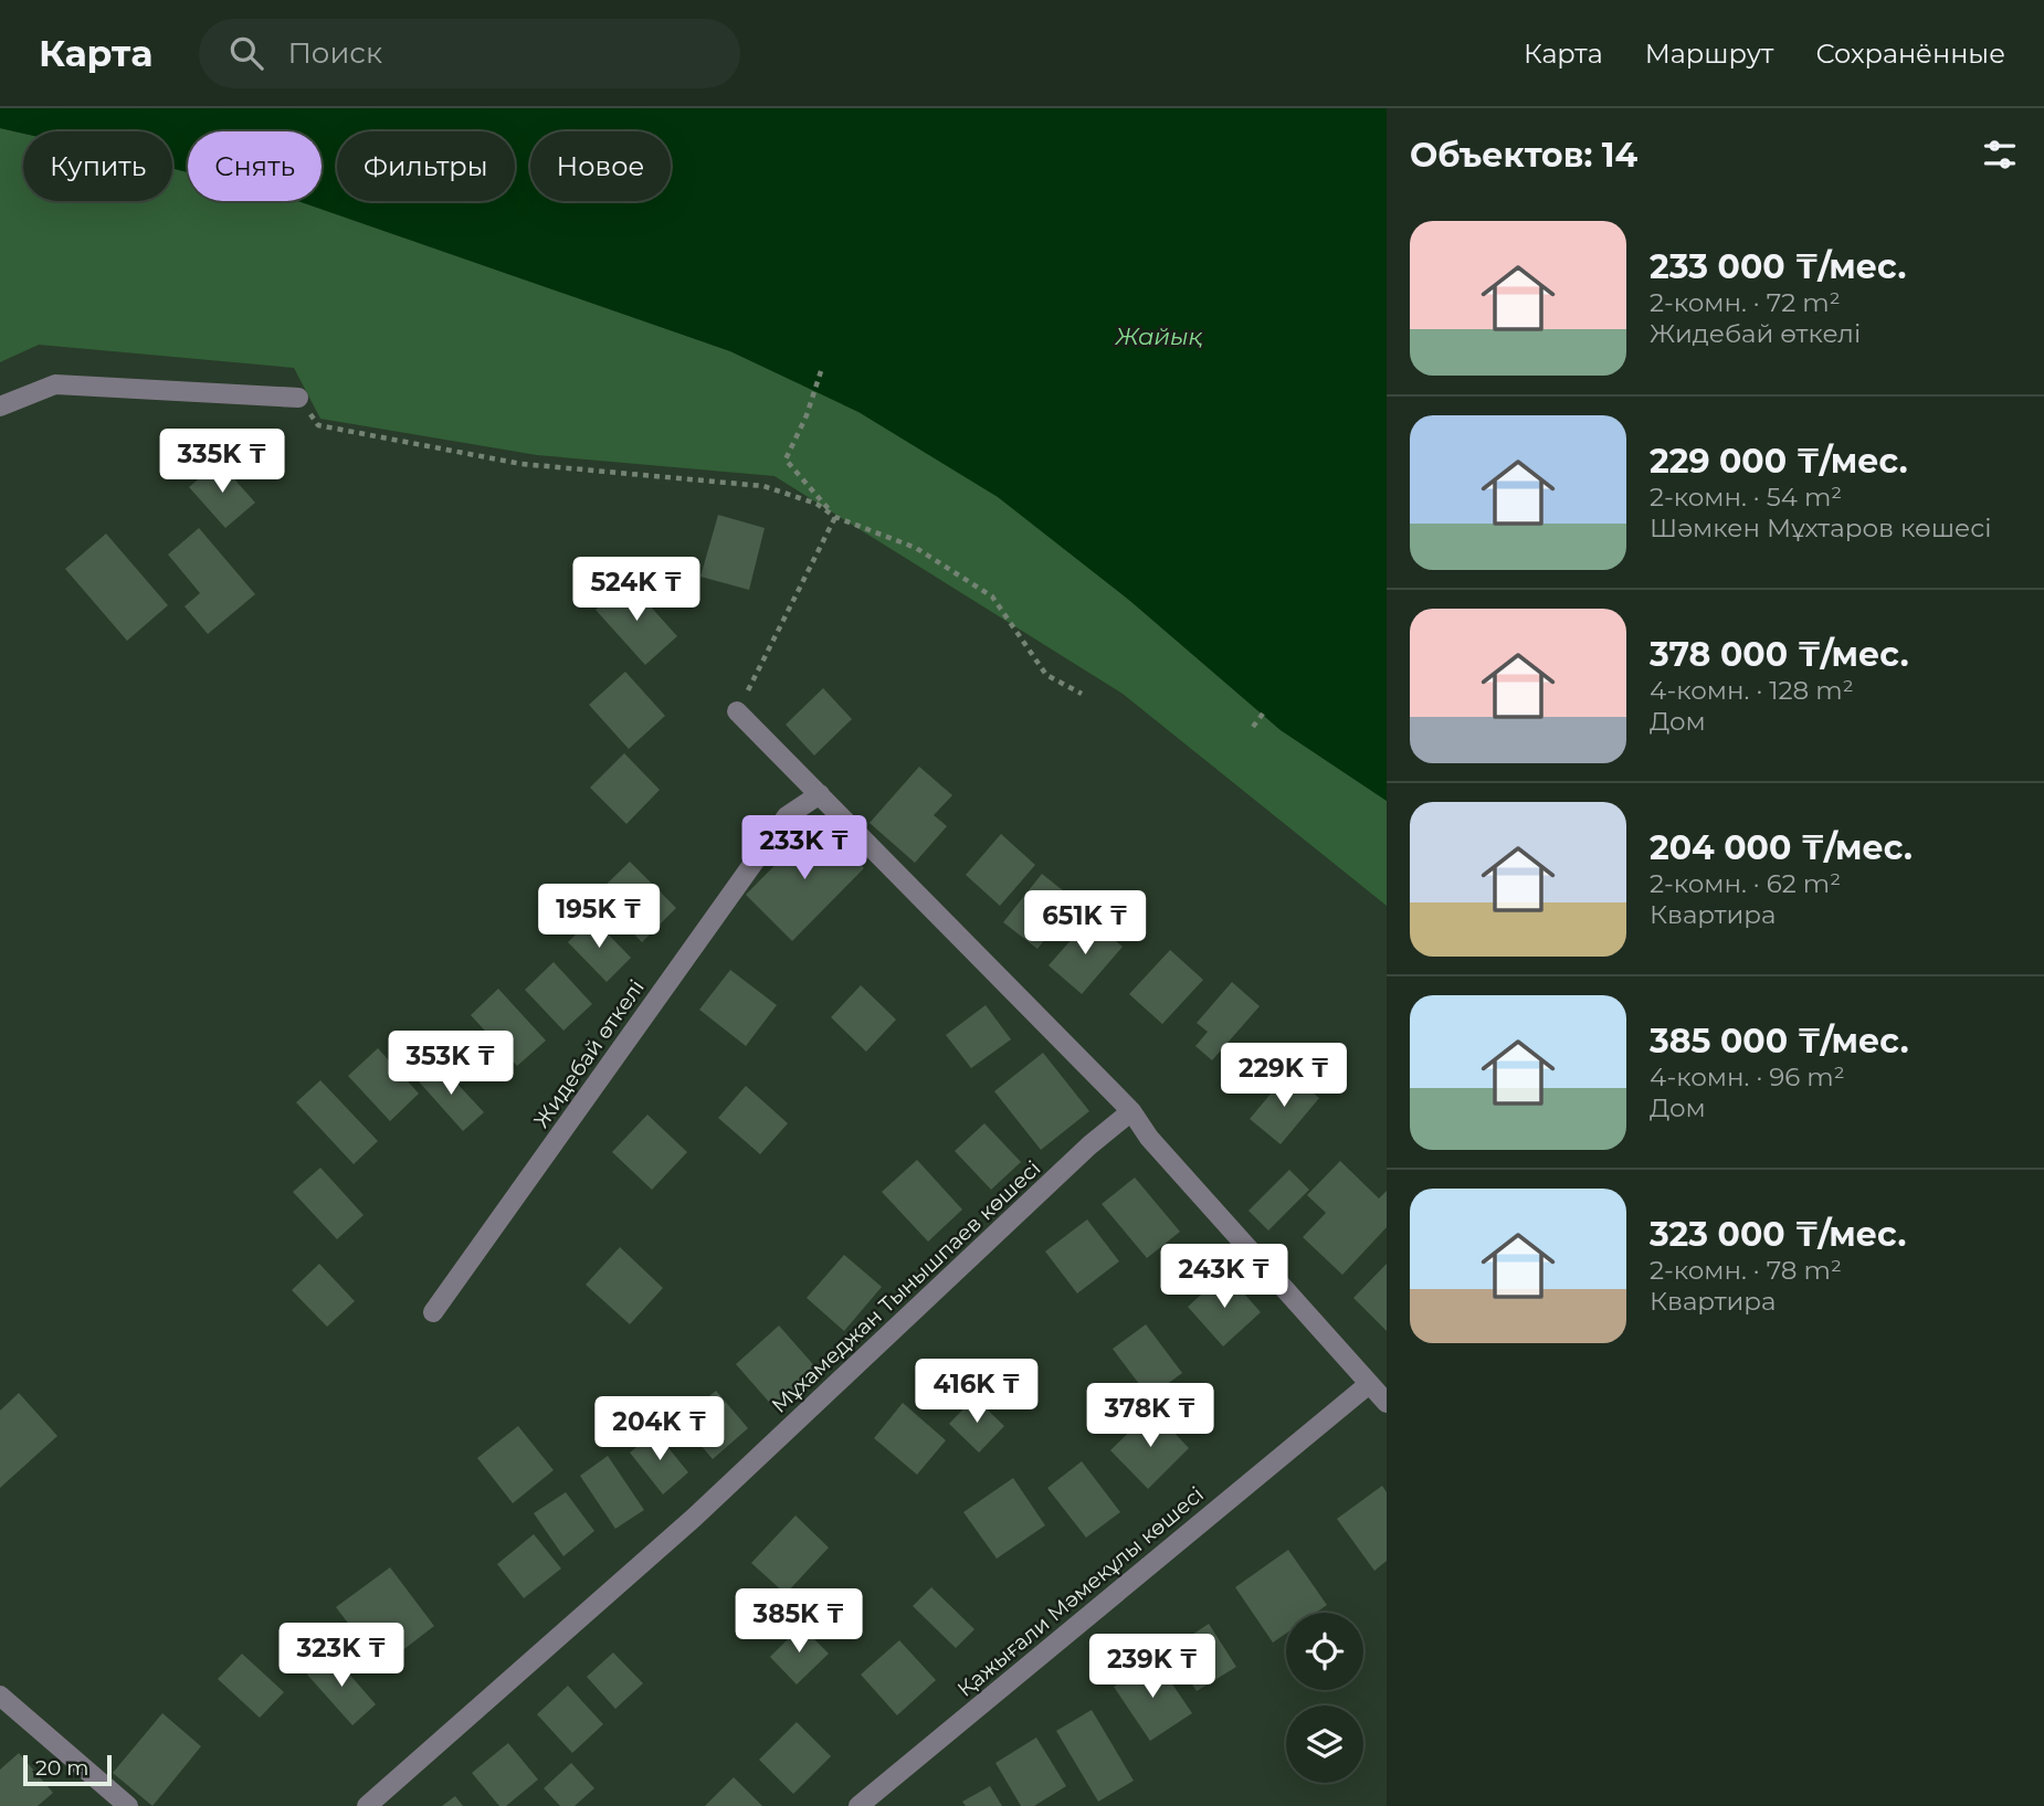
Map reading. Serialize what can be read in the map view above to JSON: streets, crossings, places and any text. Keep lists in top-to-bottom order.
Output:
{
  "streets": {
    "street": ["Жидебай өткелі", "Мұхамеджан Тынышпаев көшесі", "Қажығали Мәмекұлы көшесі"]
  },
  "water": ["Жайық"],
  "scale_bar": "20 m",
  "page": {
    "header": "Карта",
    "search": "Поиск",
    "nav": ["Карта", "Маршрут", "Сохранённые"],
    "heading": "Объектов: 14",
    "chip": [
      "Купить",
      "Снять",
      "Фильтры",
      "Новое"
    ],
    "list": [
      {
        "name": "233 000 ₸/мес.",
        "note": "2-комн. · 72 m² · Жидебай өткелі"
      },
      {
        "name": "229 000 ₸/мес.",
        "note": "2-комн. · 54 m² · Шәмкен Мұхтаров көшесі"
      },
      {
        "name": "378 000 ₸/мес.",
        "note": "4-комн. · 128 m² · Дом"
      },
      {
        "name": "204 000 ₸/мес.",
        "note": "2-комн. · 62 m² · Квартира"
      },
      {
        "name": "385 000 ₸/мес.",
        "note": "4-комн. · 96 m² · Дом"
      },
      {
        "name": "323 000 ₸/мес.",
        "note": "2-комн. · 78 m² · Квартира"
      }
    ],
    "price": [
      "335K ₸",
      "524K ₸",
      "233K ₸",
      "195K ₸",
      "651K ₸",
      "353K ₸",
      "229K ₸",
      "243K ₸",
      "416K ₸",
      "378K ₸",
      "204K ₸",
      "385K ₸",
      "323K ₸",
      "239K ₸"
    ],
    "scale": "20 m"
  }
}
